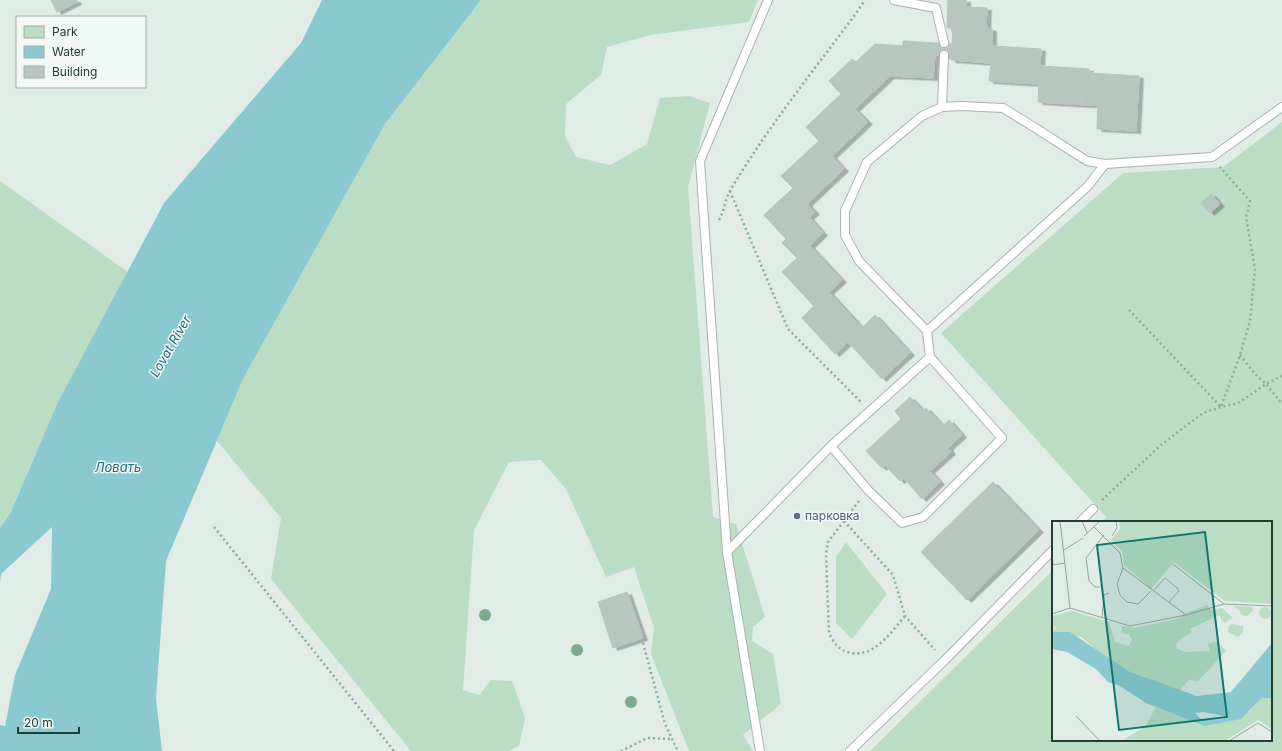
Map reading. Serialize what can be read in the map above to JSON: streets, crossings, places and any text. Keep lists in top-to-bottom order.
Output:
{
  "water": ["Lovat River", "Ловать"],
  "places": ["парковка"],
  "legend": ["Park", "Water", "Building"],
  "scale_bar": "20 m"
}
